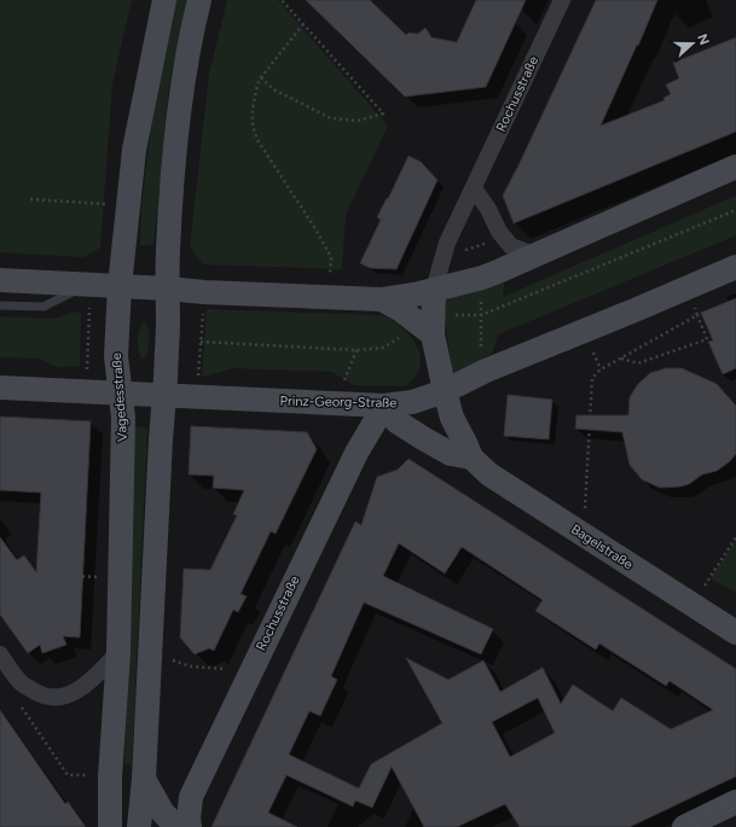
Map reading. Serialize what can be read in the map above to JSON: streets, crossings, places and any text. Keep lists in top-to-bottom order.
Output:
{
  "streets": {
    "main road": [
      "Rochusstraße",
      "Vagedesstraße",
      "Prinz-Georg-Straße",
      "Bagelstraße"
    ]
  },
  "crossings": [
    ["Rochusstraße", "Prinz-Georg-Straße"],
    ["Rochusstraße", "Bagelstraße"],
    ["Vagedesstraße", "Prinz-Georg-Straße"],
    ["Prinz-Georg-Straße", "Bagelstraße"]
  ],
  "north": "right"
}
